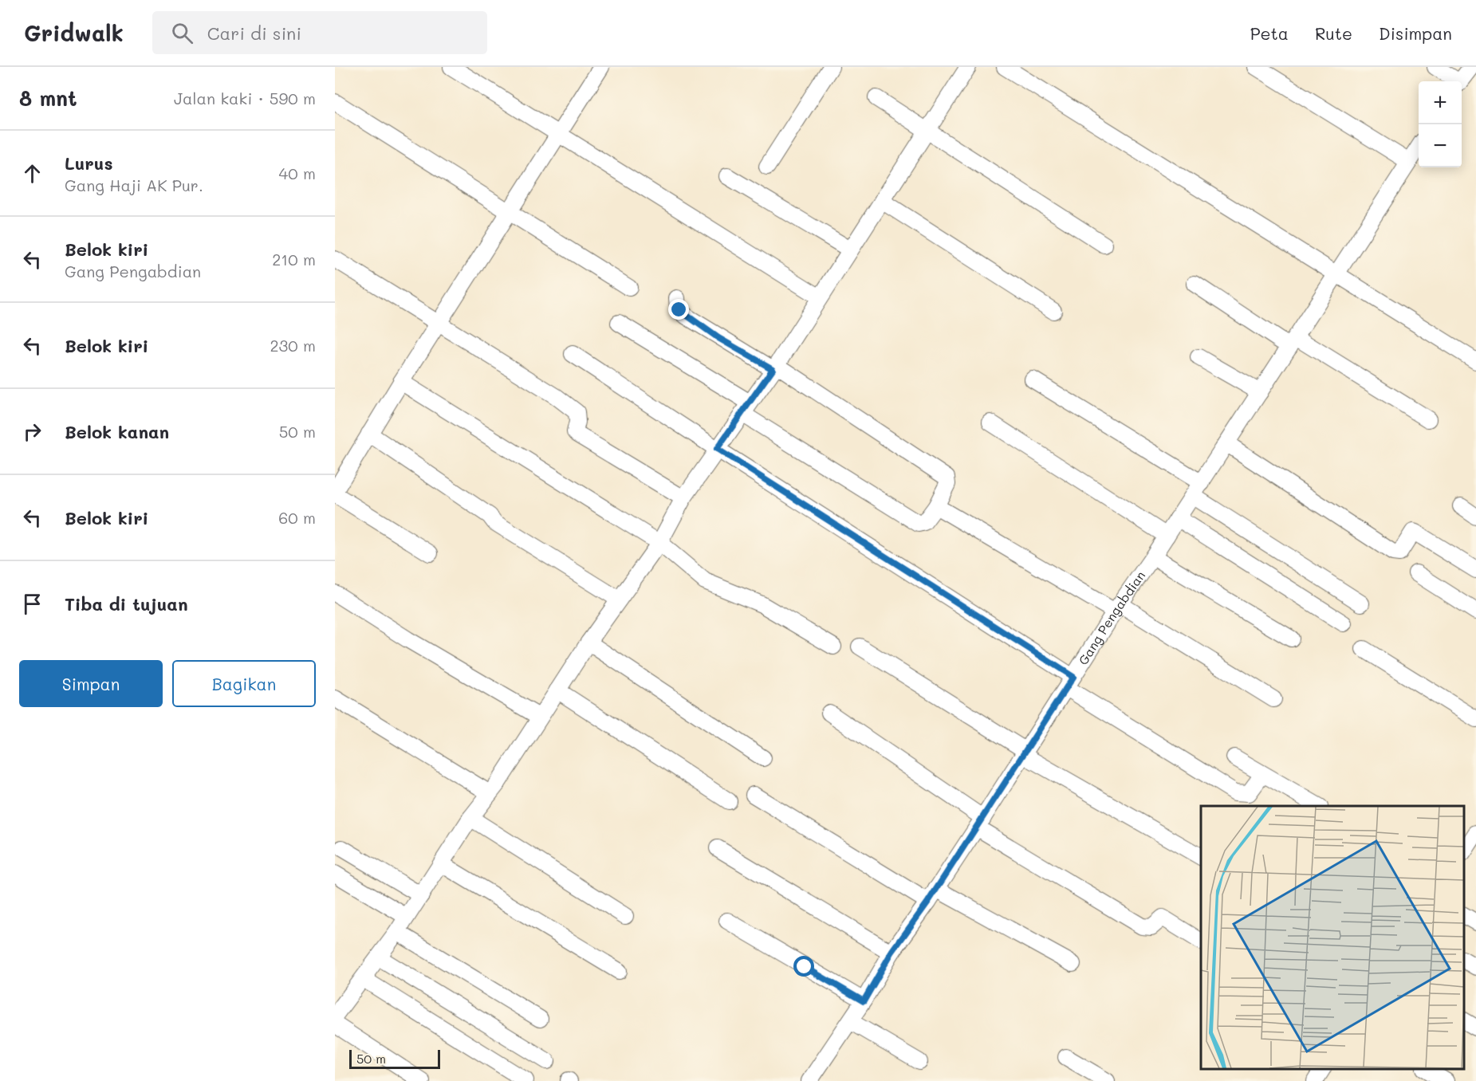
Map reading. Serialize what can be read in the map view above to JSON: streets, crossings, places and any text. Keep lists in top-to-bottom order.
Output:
{
  "streets": {
    "street": ["Gang Pengabdian"]
  },
  "scale_bar": "50 m",
  "page": {
    "header": "Gridwalk",
    "search": "Cari di sini",
    "nav": ["Peta", "Rute", "Disimpan"],
    "heading": ["8 mnt", "Jalan kaki · 590 m"],
    "map_buttons": ["+", "−"],
    "list": [
      ["Lurus", "Gang Haji AK Pur.", "40 m"],
      ["Belok kiri", "Gang Pengabdian", "210 m"],
      ["Belok kiri", "230 m"],
      ["Belok kanan", "50 m"],
      ["Belok kiri", "60 m"],
      "Tiba di tujuan"
    ],
    "buttons": ["Simpan", "Bagikan"],
    "scale": "50 m"
  }
}
